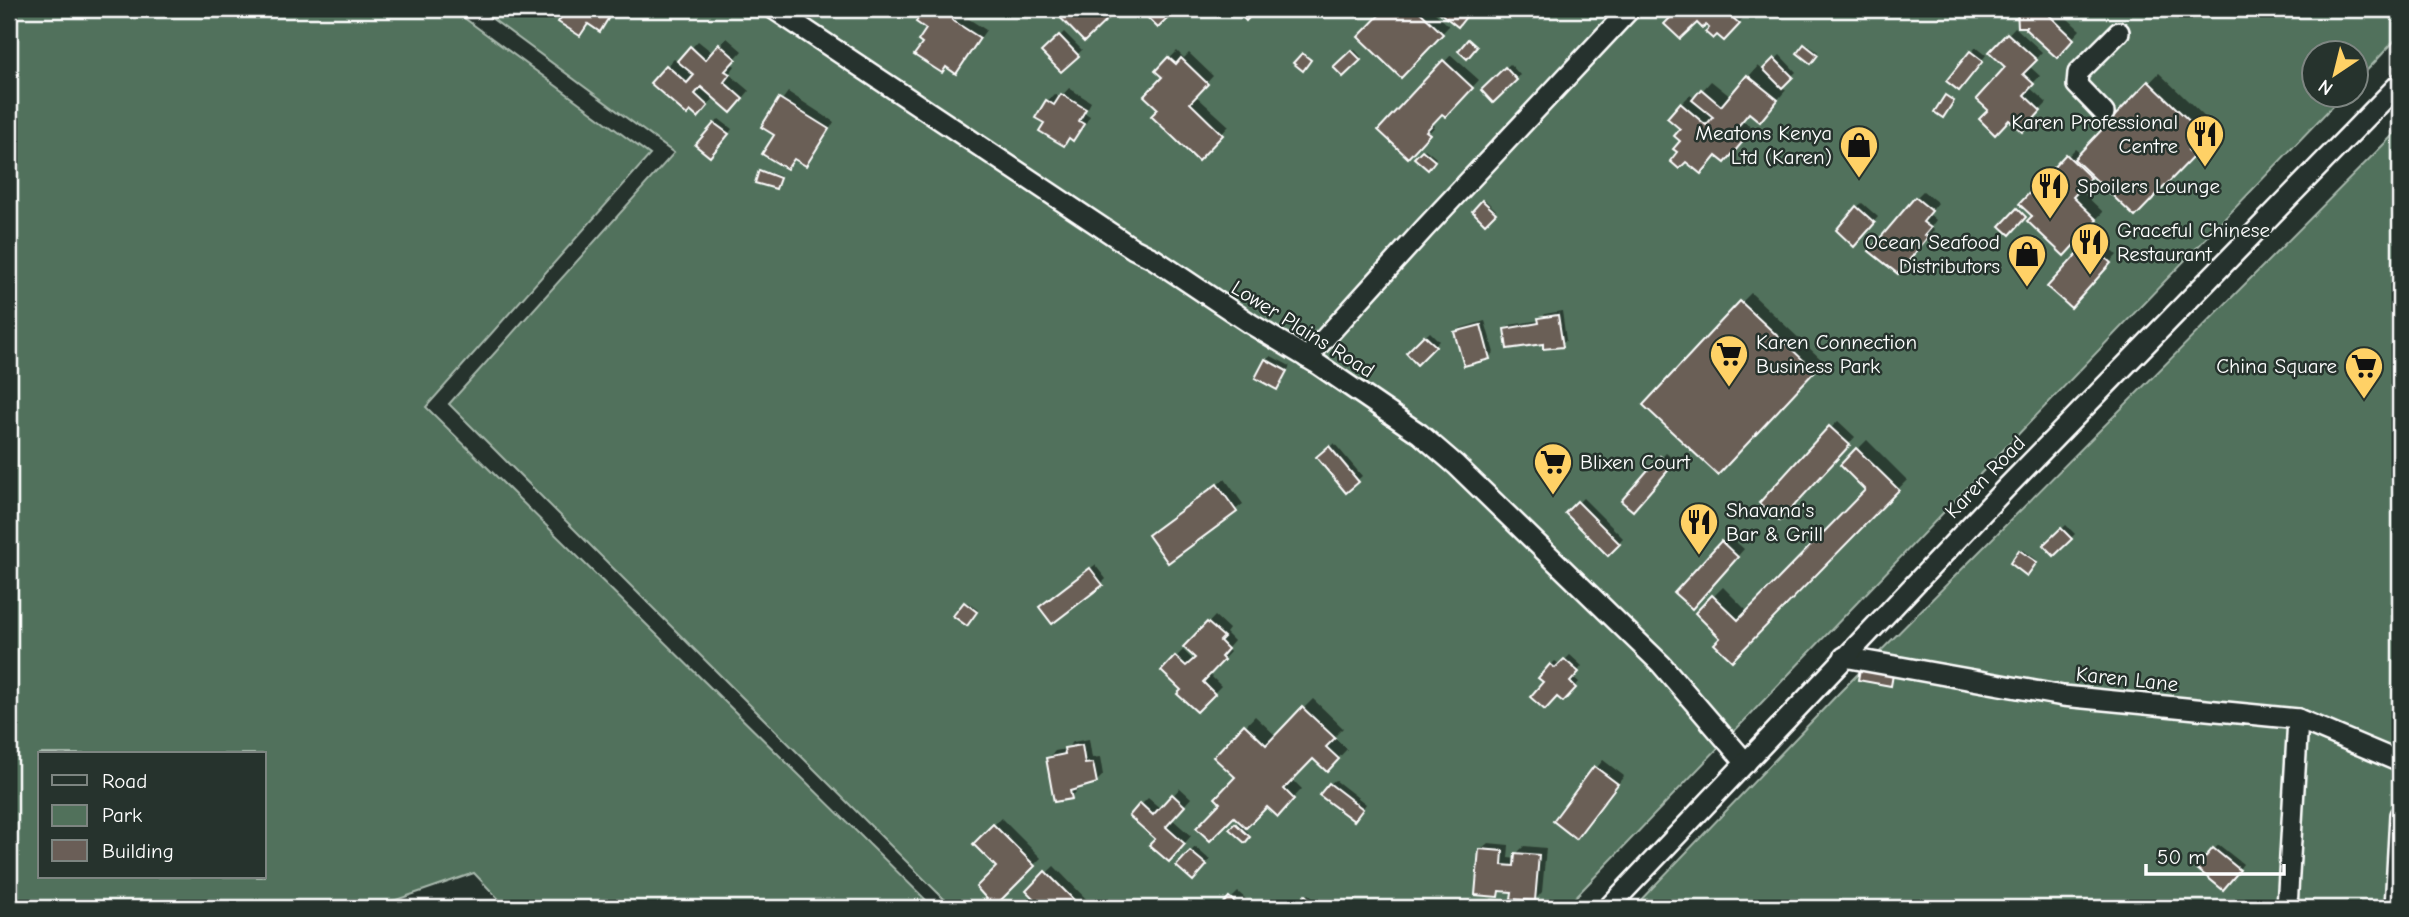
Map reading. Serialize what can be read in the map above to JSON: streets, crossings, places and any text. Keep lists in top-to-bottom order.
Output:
{
  "streets": {
    "street": ["Lower Plains Road", "Karen Road", "Karen Lane"]
  },
  "crossings": [
    ["Lower Plains Road", "Karen Road"],
    ["Karen Road", "Karen Lane"]
  ],
  "places": {
    "restaurant": [
      "Karen Professional Centre",
      "Spoilers Lounge",
      "Graceful Chinese Restaurant",
      "Shavana's Bar & Grill"
    ],
    "shop": ["Meatons Kenya Ltd (Karen)", "Ocean Seafood Distributors"],
    "supermarket": ["Karen Connection Business Park", "China Square", "Blixen Court"]
  },
  "legend": ["Road", "Park", "Building"],
  "scale_bar": "50 m",
  "north": "bottom left"
}
